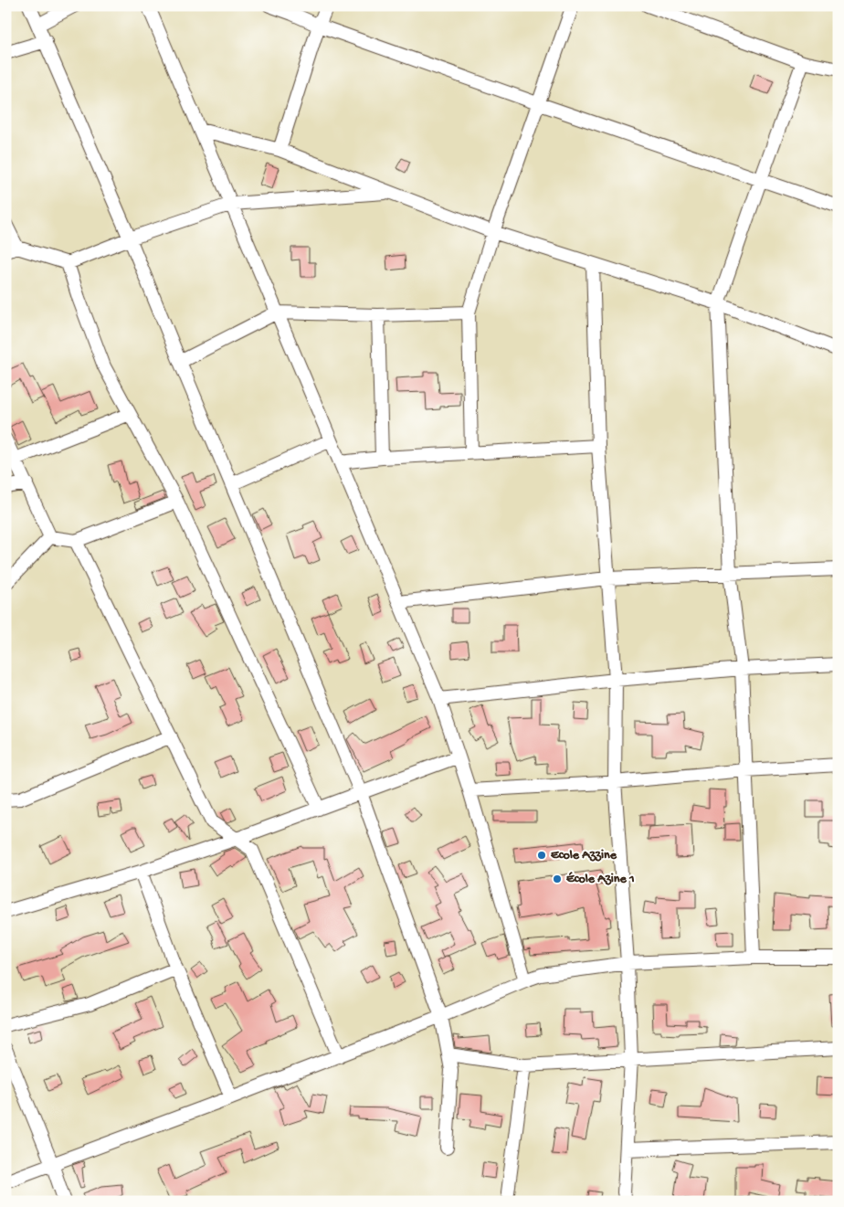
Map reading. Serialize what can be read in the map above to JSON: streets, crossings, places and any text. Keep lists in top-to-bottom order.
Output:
{
  "places": ["Ecole Azzine", "École Azine 1"]
}
